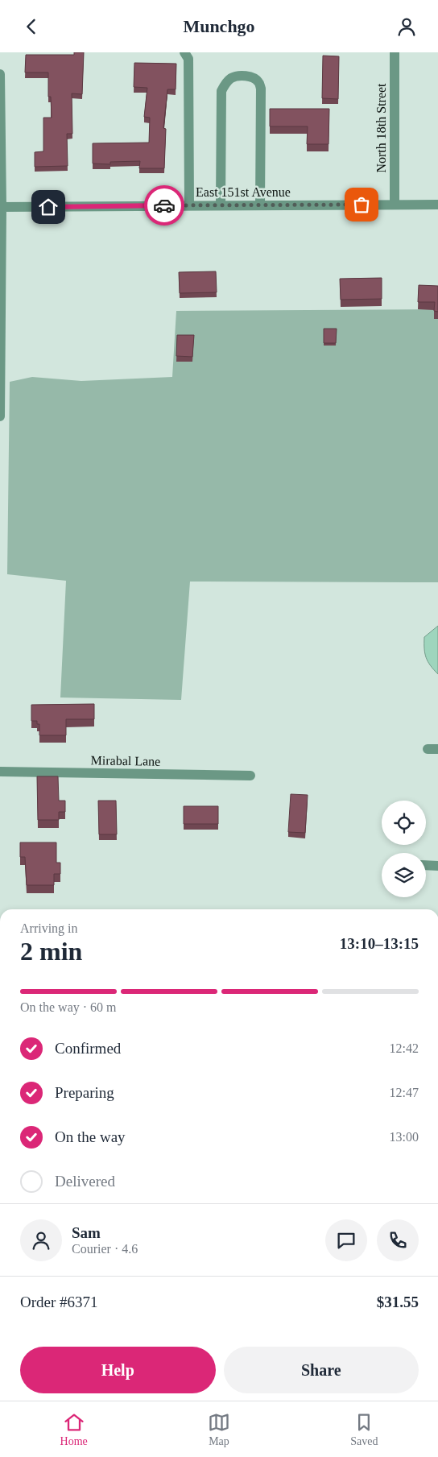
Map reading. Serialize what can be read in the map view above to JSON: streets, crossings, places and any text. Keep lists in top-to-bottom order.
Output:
{
  "streets": {
    "street": ["North 18th Street", "East 151st Avenue", "Mirabal Lane"]
  },
  "crossings": [
    ["North 18th Street", "East 151st Avenue"]
  ],
  "page": {
    "header": "Munchgo",
    "heading": ["2 min", "Arriving in", "13:10–13:15"],
    "panel": [
      "Sam",
      "Courier · 4.6",
      "Order #6371",
      "$31.55"
    ],
    "bar": "On the way · 60 m",
    "list": [
      ["Confirmed", "12:42"],
      ["Preparing", "12:47"],
      ["On the way", "13:00"],
      "Delivered"
    ],
    "buttons": ["Help", "Share"],
    "tabs": ["Home", "Map", "Saved"]
  }
}
